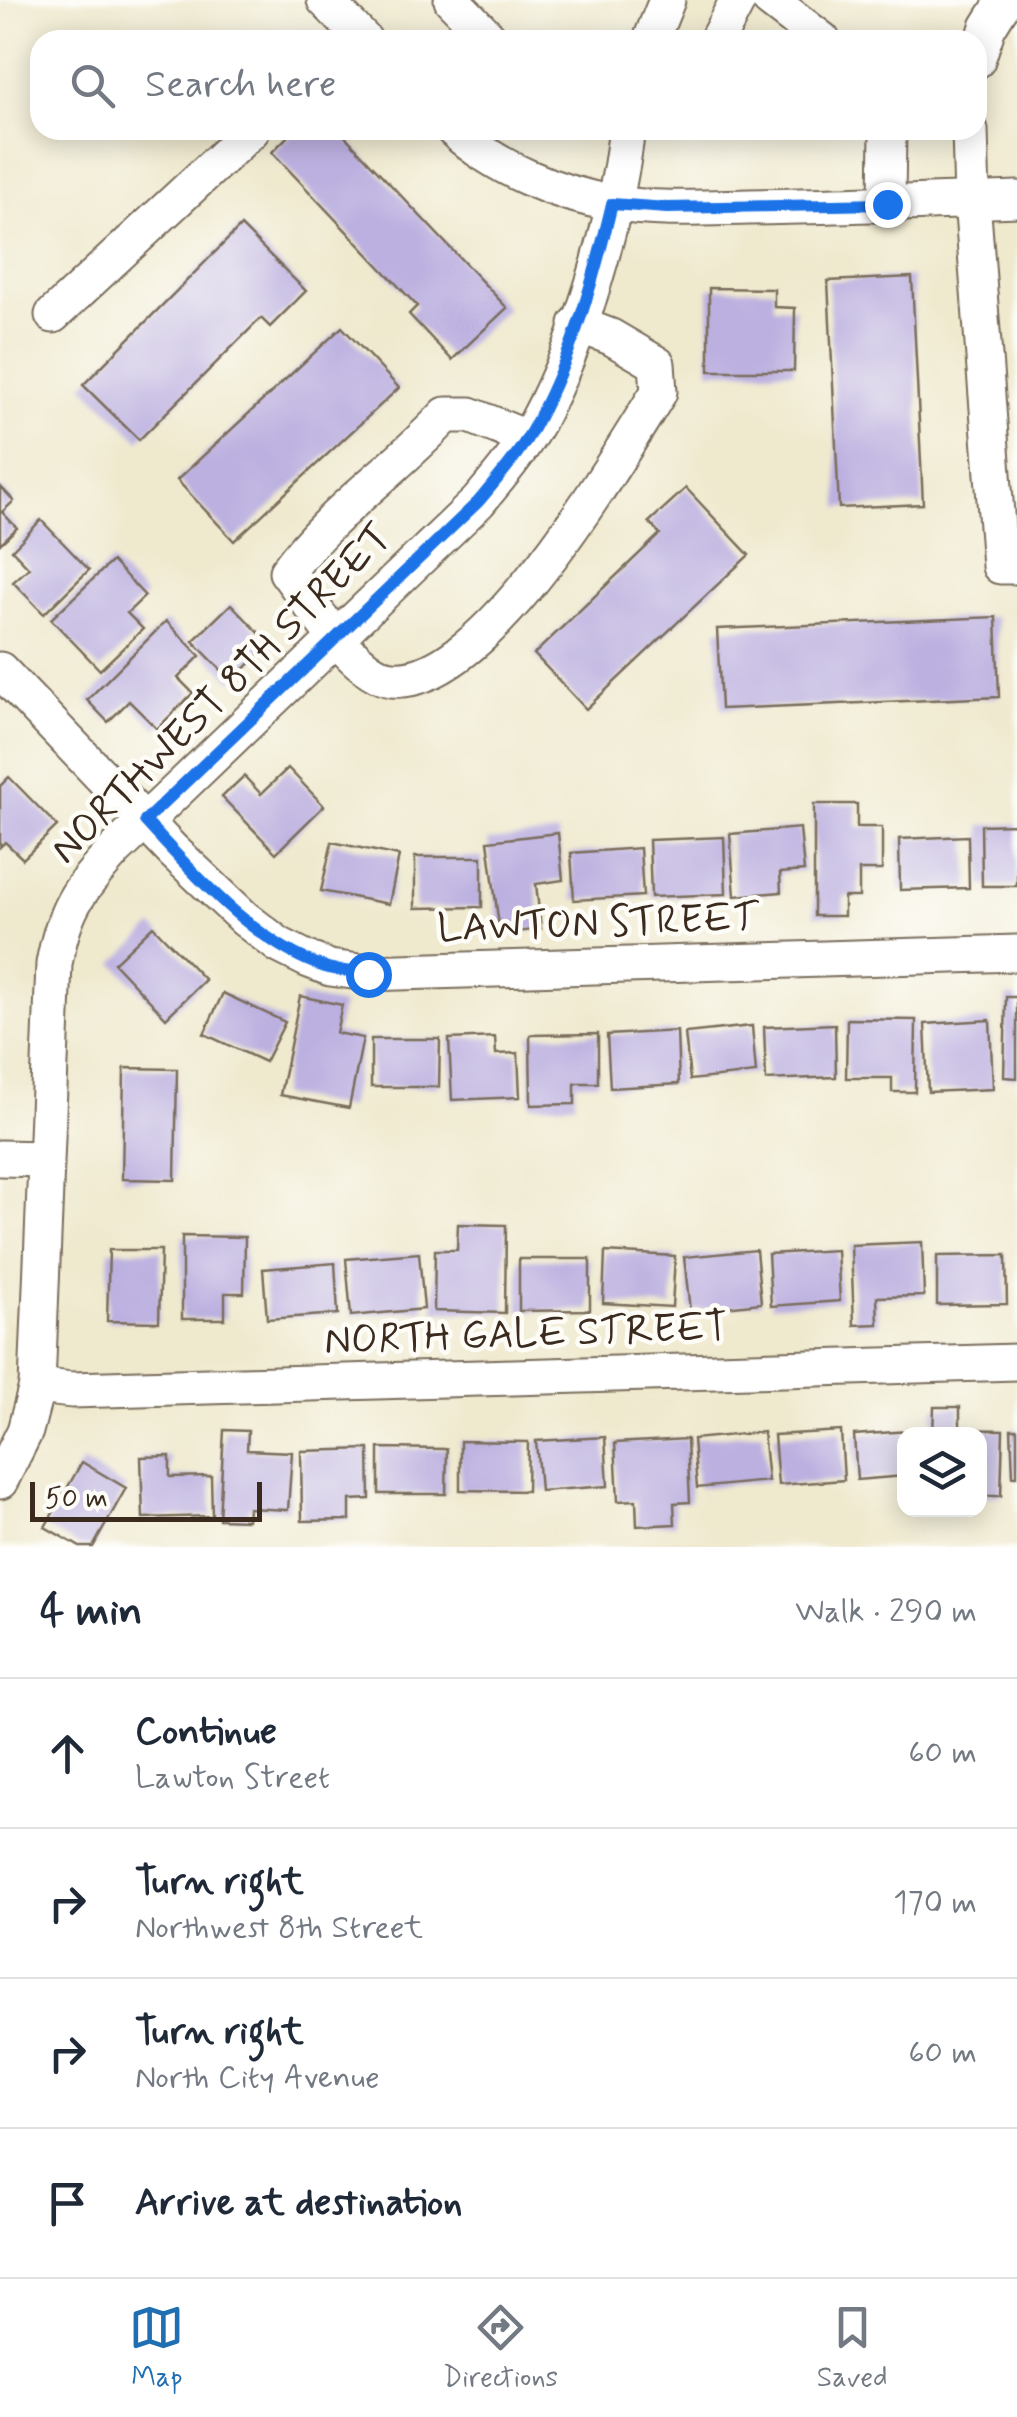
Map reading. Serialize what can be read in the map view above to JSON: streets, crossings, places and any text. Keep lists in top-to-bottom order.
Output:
{
  "streets": {
    "street": ["NORTHWEST 8TH STREET", "LAWTON STREET", "NORTH GALE STREET"]
  },
  "crossings": [
    ["NORTHWEST 8TH STREET", "LAWTON STREET"],
    ["NORTHWEST 8TH STREET", "NORTH GALE STREET"]
  ],
  "scale_bar": "50 m",
  "page": {
    "search": "Search here",
    "scale": "50 m",
    "heading": ["4 min", "Walk · 290 m"],
    "list": [
      ["Continue", "Lawton Street", "60 m"],
      ["Turn right", "Northwest 8th Street", "170 m"],
      ["Turn right", "North City Avenue", "60 m"],
      "Arrive at destination"
    ],
    "nav": ["Map", "Directions", "Saved"]
  }
}
